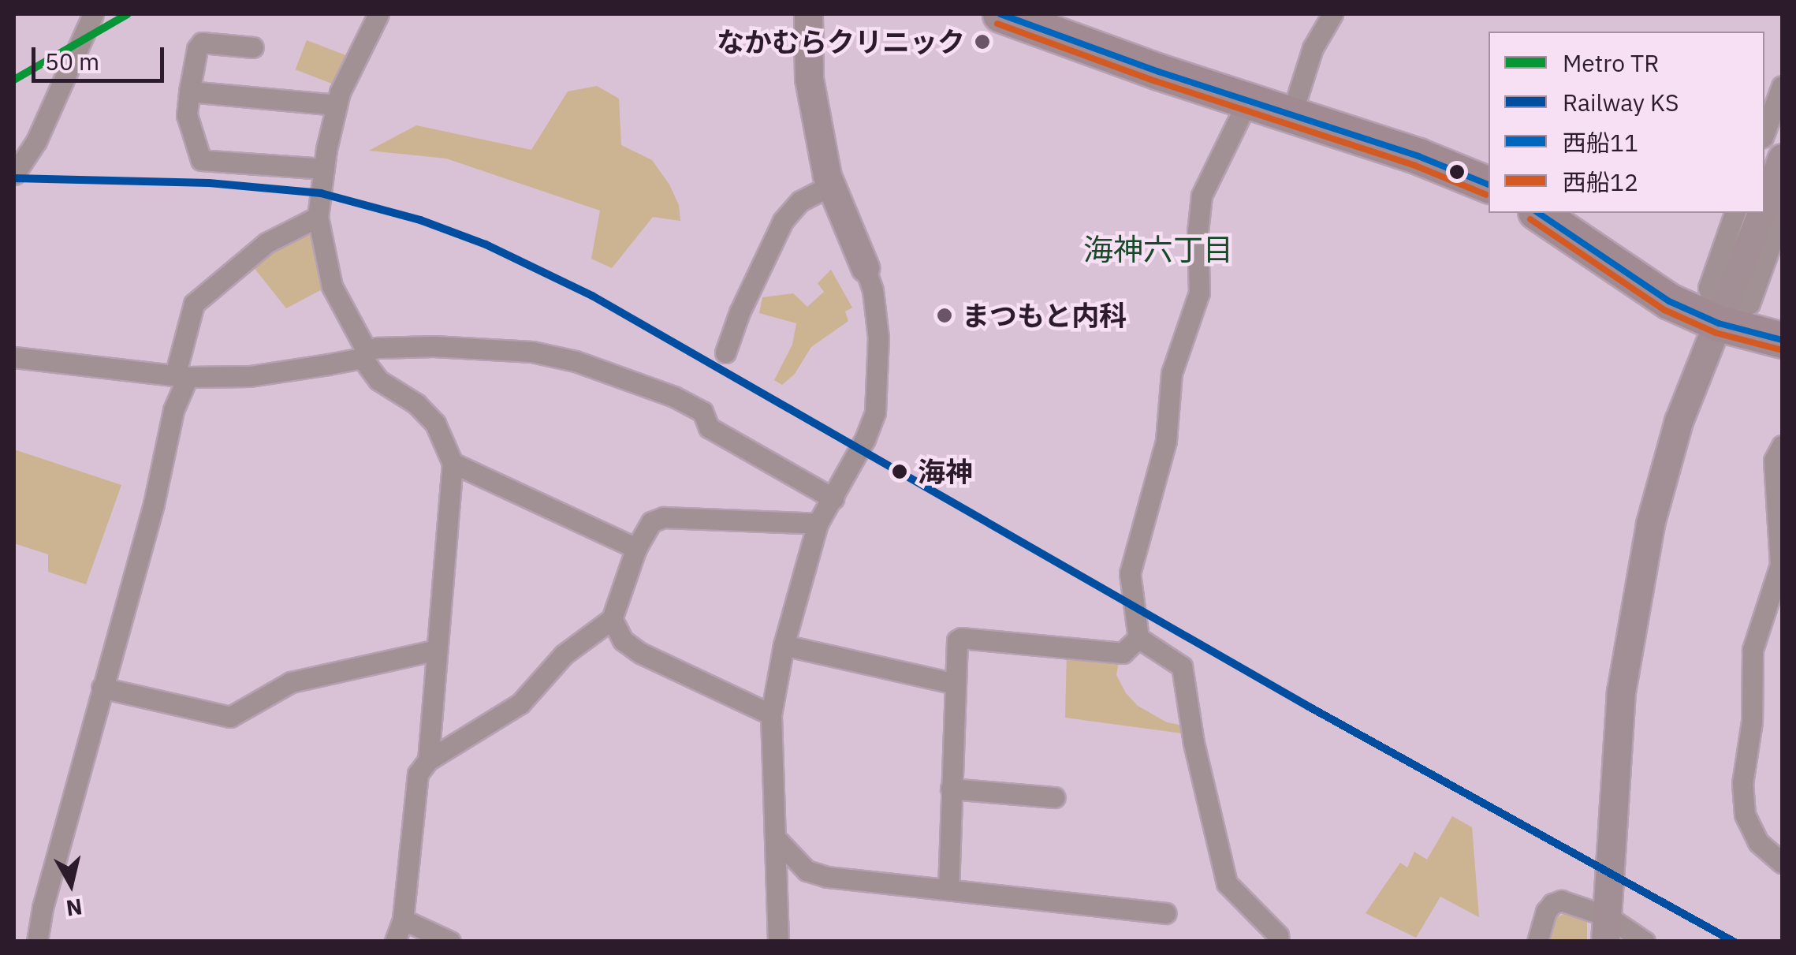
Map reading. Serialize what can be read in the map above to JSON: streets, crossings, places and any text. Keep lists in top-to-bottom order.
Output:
{
  "districts": ["海神六丁目"],
  "places": ["なかむらクリニック", "まつもと内科", "海神"],
  "lines": [
    "metro line TR",
    "transit line 西船11",
    "transit line 西船12",
    "rail line KS"
  ],
  "legend": [
    "Metro TR",
    "Railway KS",
    "西船11",
    "西船12"
  ],
  "scale_bar": "50 m",
  "north": "bottom"
}
